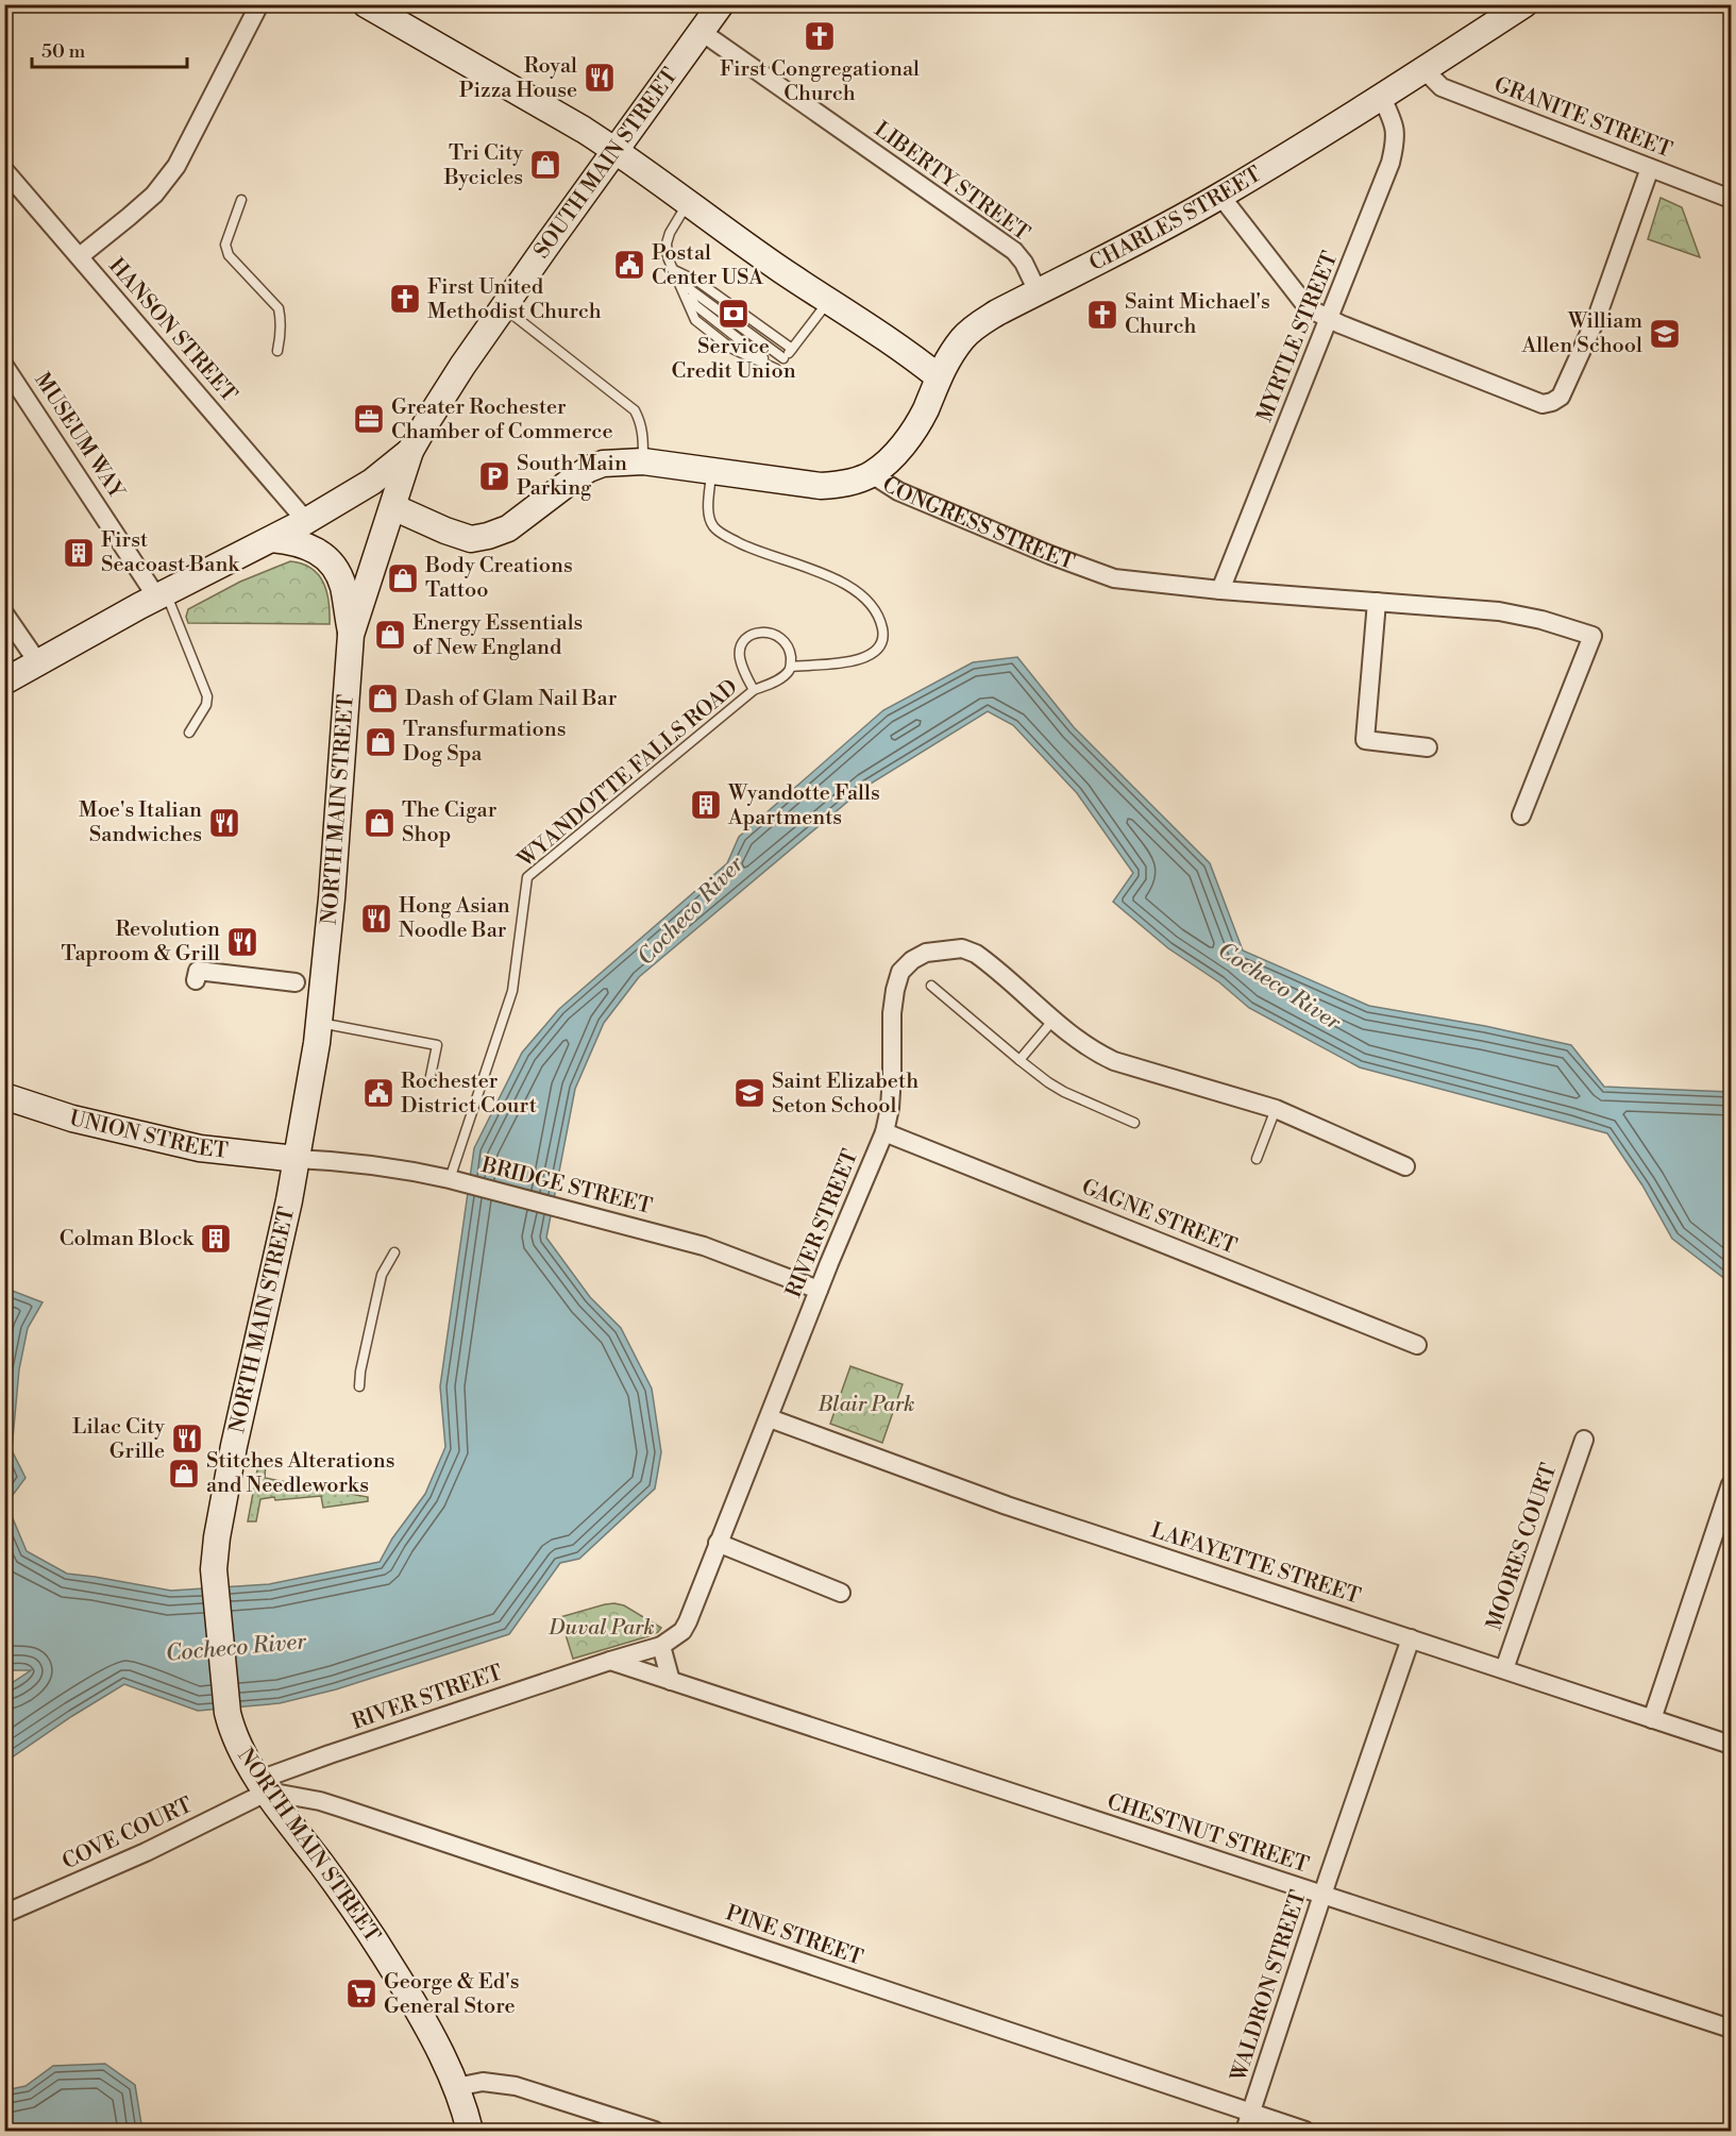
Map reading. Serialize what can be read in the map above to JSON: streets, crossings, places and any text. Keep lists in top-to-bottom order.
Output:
{
  "streets": {
    "main road": [
      "SOUTH MAIN STREET",
      "CHARLES STREET",
      "CONGRESS STREET",
      "NORTH MAIN STREET",
      "UNION STREET"
    ],
    "street": [
      "GRANITE STREET",
      "LIBERTY STREET",
      "HANSON STREET",
      "MYRTLE STREET",
      "MUSEUM WAY",
      "BRIDGE STREET",
      "GAGNE STREET",
      "RIVER STREET",
      "MOORES COURT",
      "LAFAYETTE STREET",
      "COVE COURT",
      "CHESTNUT STREET",
      "PINE STREET",
      "WALDRON STREET"
    ],
    "lane": ["WYANDOTTE FALLS ROAD"]
  },
  "crossings": [
    ["GRANITE STREET", "CHARLES STREET"],
    ["SOUTH MAIN STREET", "LIBERTY STREET"],
    ["SOUTH MAIN STREET", "NORTH MAIN STREET"],
    ["LIBERTY STREET", "CHARLES STREET"],
    ["CHARLES STREET", "MYRTLE STREET"],
    ["CHARLES STREET", "CONGRESS STREET"],
    ["MYRTLE STREET", "CONGRESS STREET"],
    ["CONGRESS STREET", "NORTH MAIN STREET"],
    ["WYANDOTTE FALLS ROAD", "BRIDGE STREET"],
    ["NORTH MAIN STREET", "UNION STREET"],
    ["NORTH MAIN STREET", "BRIDGE STREET"],
    ["NORTH MAIN STREET", "RIVER STREET"],
    ["NORTH MAIN STREET", "COVE COURT"],
    ["NORTH MAIN STREET", "PINE STREET"],
    ["UNION STREET", "BRIDGE STREET"],
    ["BRIDGE STREET", "RIVER STREET"],
    ["GAGNE STREET", "RIVER STREET"],
    ["RIVER STREET", "LAFAYETTE STREET"],
    ["RIVER STREET", "COVE COURT"],
    ["RIVER STREET", "PINE STREET"],
    ["MOORES COURT", "LAFAYETTE STREET"],
    ["LAFAYETTE STREET", "WALDRON STREET"],
    ["COVE COURT", "PINE STREET"],
    ["CHESTNUT STREET", "WALDRON STREET"],
    ["PINE STREET", "WALDRON STREET"]
  ],
  "water": ["Cocheco River"],
  "parks": ["Blair Park", "Duval Park"],
  "places": {
    "church": ["First Congregational Church", "First United Methodist Church", "Saint Michael's Church"],
    "restaurant": [
      "Royal Pizza House",
      "Moe's Italian Sandwiches",
      "Hong Asian Noodle Bar",
      "Revolution Taproom & Grill",
      "Lilac City Grille"
    ],
    "shop": [
      "Tri City Bycicles",
      "Body Creations Tattoo",
      "Energy Essentials of New England",
      "Dash of Glam Nail Bar",
      "Transfurmations Dog Spa",
      "The Cigar Shop",
      "Stitches Alterations and Needleworks"
    ],
    "public building": ["Postal Center USA", "Rochester District Court"],
    "bank": ["Service Credit Union"],
    "school or university": ["William Allen School", "Saint Elizabeth Seton School"],
    "office": ["Greater Rochester Chamber of Commerce"],
    "parking": ["South Main Parking"],
    "building": ["First Seacoast Bank", "Wyandotte Falls Apartments", "Colman Block"],
    "supermarket": ["George & Ed's General Store"]
  },
  "scale_bar": "50 m"
}
